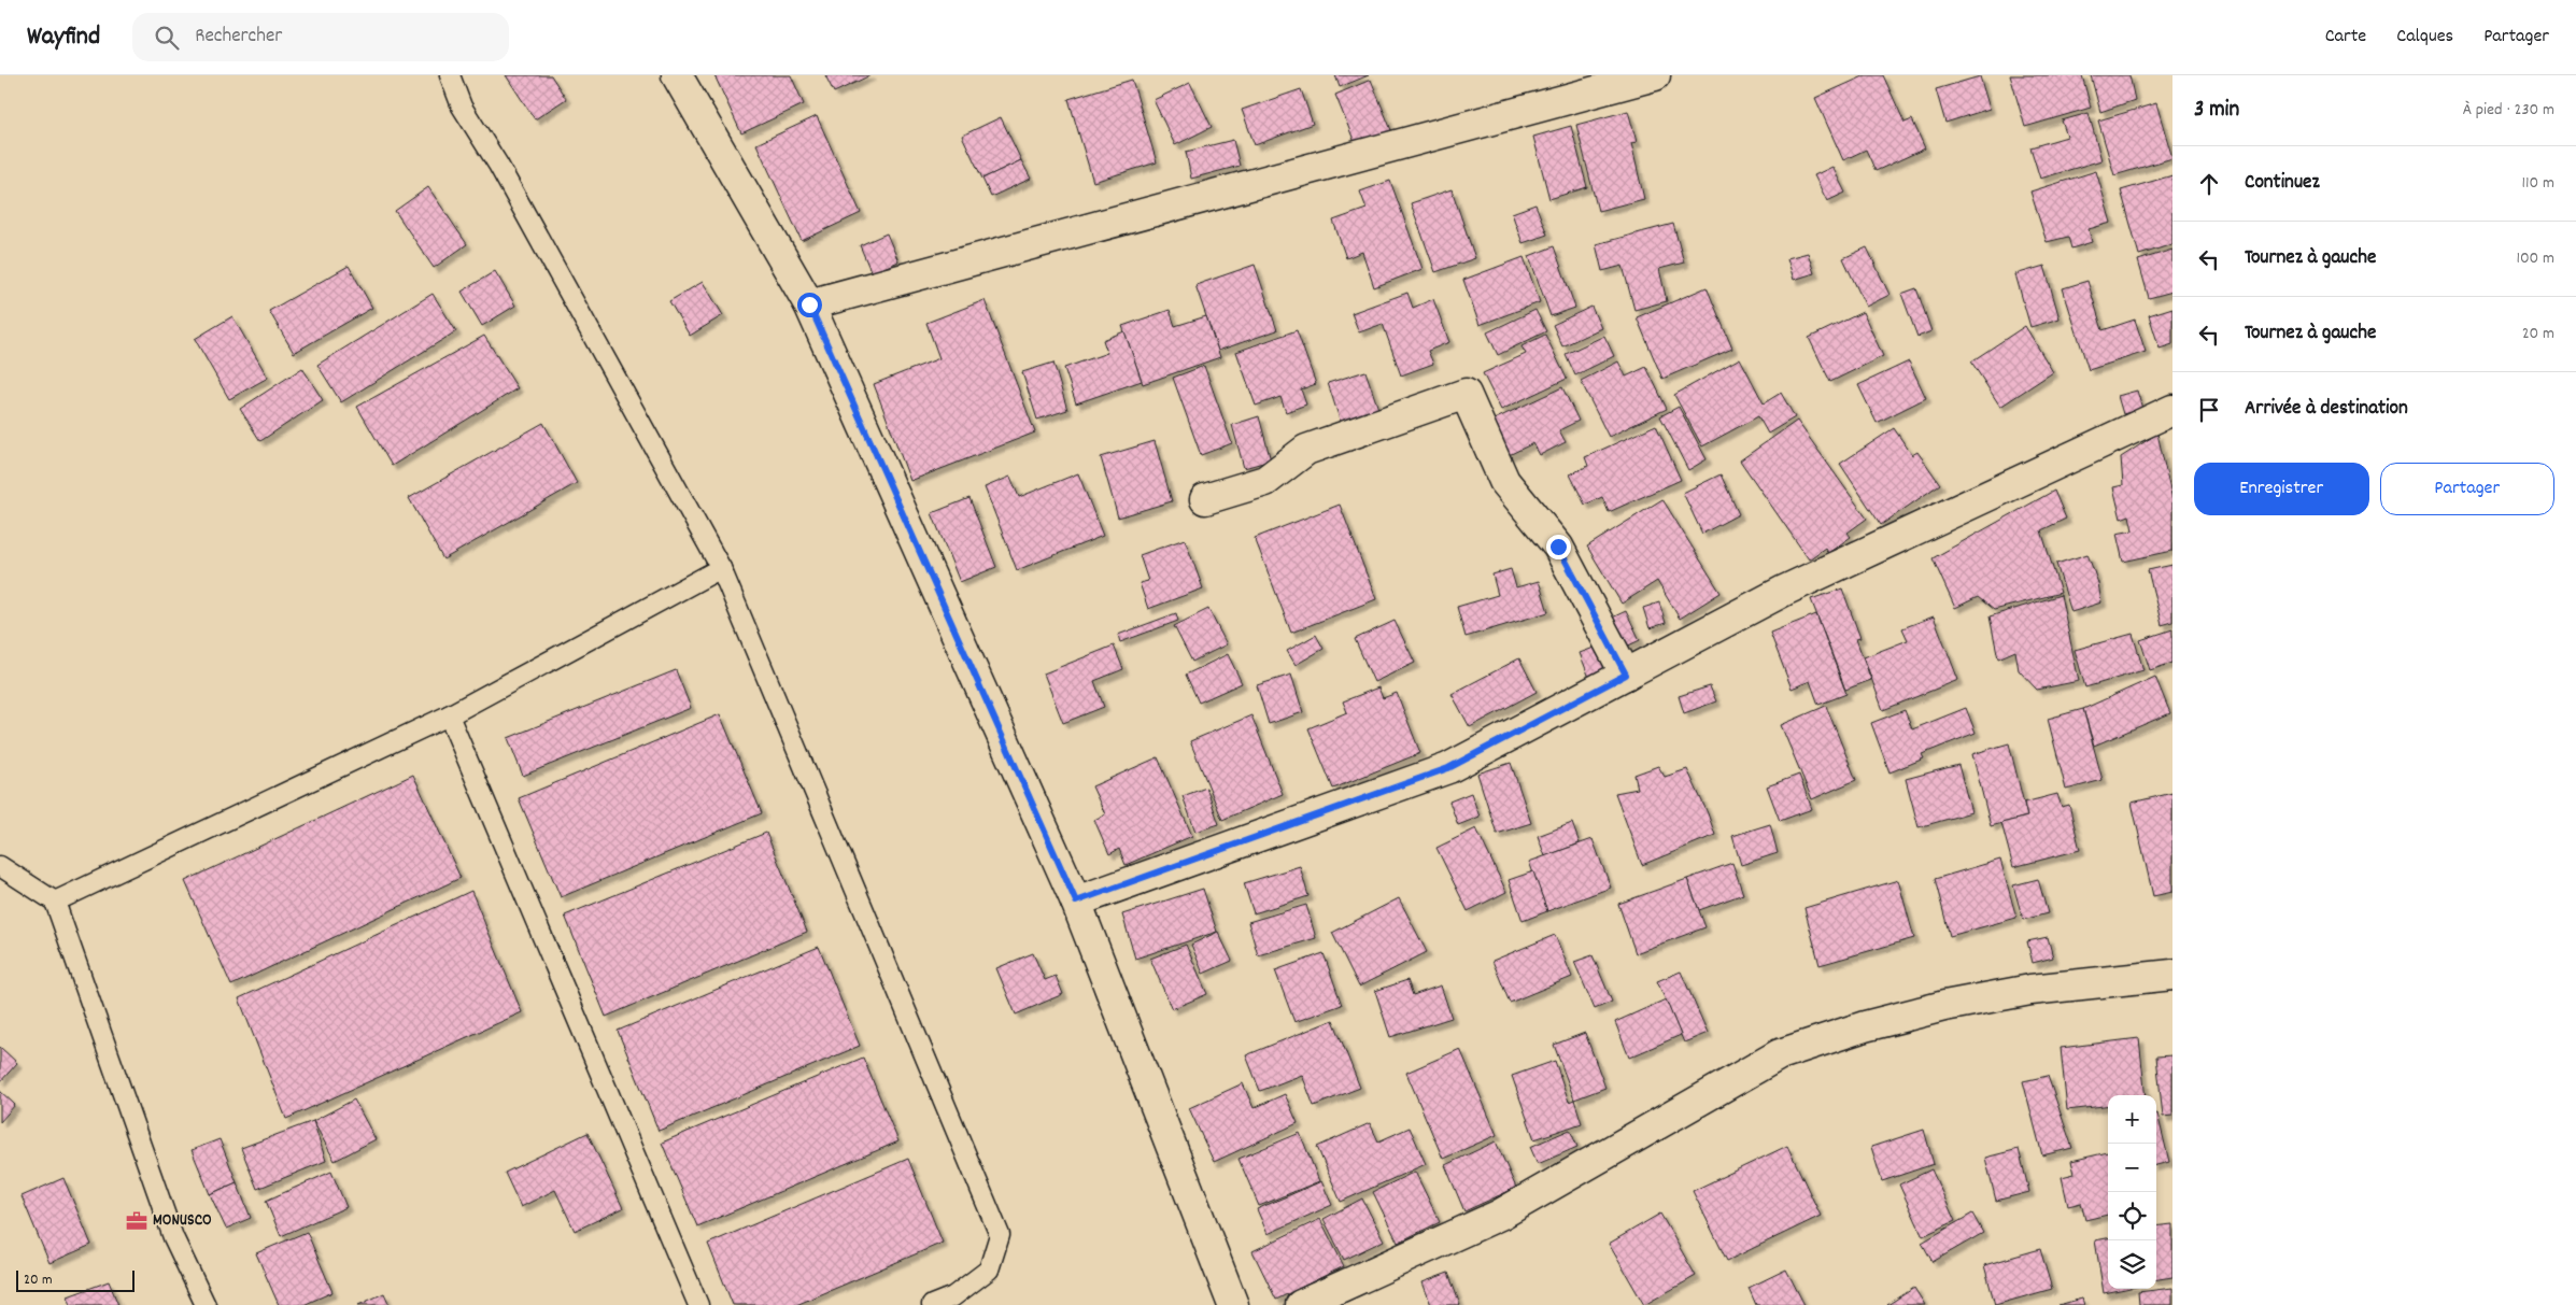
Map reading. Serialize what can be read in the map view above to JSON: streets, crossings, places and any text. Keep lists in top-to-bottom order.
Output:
{
  "places": {
    "office": ["MONUSCO"]
  },
  "scale_bar": "20 m",
  "page": {
    "header": "Wayfind",
    "search": "Rechercher",
    "nav": ["Carte", "Calques", "Partager"],
    "heading": ["3 min", "À pied · 230 m"],
    "list": [
      ["Continuez", "110 m"],
      ["Tournez à gauche", "100 m"],
      ["Tournez à gauche", "20 m"],
      "Arrivée à destination"
    ],
    "buttons": ["Enregistrer", "Partager"],
    "map_buttons": ["+", "−"],
    "scale": "20 m"
  }
}
